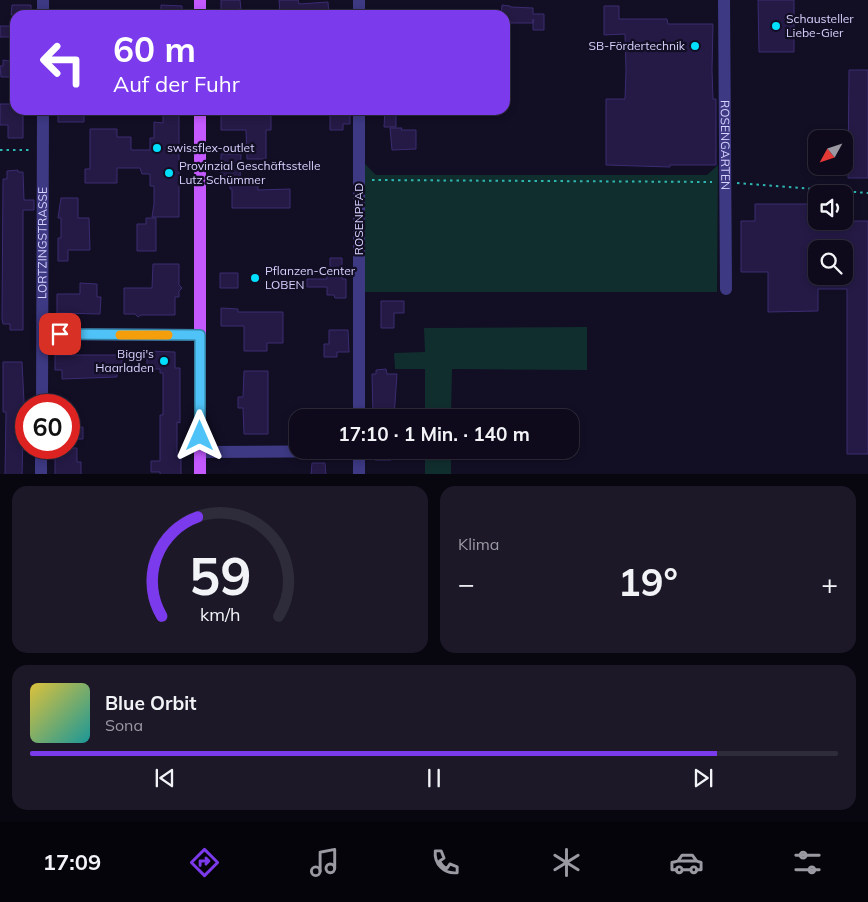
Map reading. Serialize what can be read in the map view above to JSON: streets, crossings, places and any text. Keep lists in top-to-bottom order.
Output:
{
  "streets": {
    "street": ["ROSENGARTEN", "ROSENPFAD", "LORTZINGSTRASSE"]
  },
  "places": [
    "Schausteller Liebe-Gier",
    "SB-Fördertechnik",
    "swissflex-outlet",
    "Provinzial Geschäftsstelle Lutz Schümmer",
    "Pflanzen-Center LOBEN",
    "Biggi's Haarladen"
  ],
  "north": "bottom left",
  "page": {
    "turn": ["60 m", "Auf der Fuhr"],
    "limit": "60",
    "trip": "17:10 · 1 Min. · 140 m",
    "tile": "Klima",
    "heat": ["−", "19°", "+"],
    "song": ["Blue Orbit", "Sona"],
    "tabs": "17:09",
    "gauge": ["59", "km/h"]
  }
}
